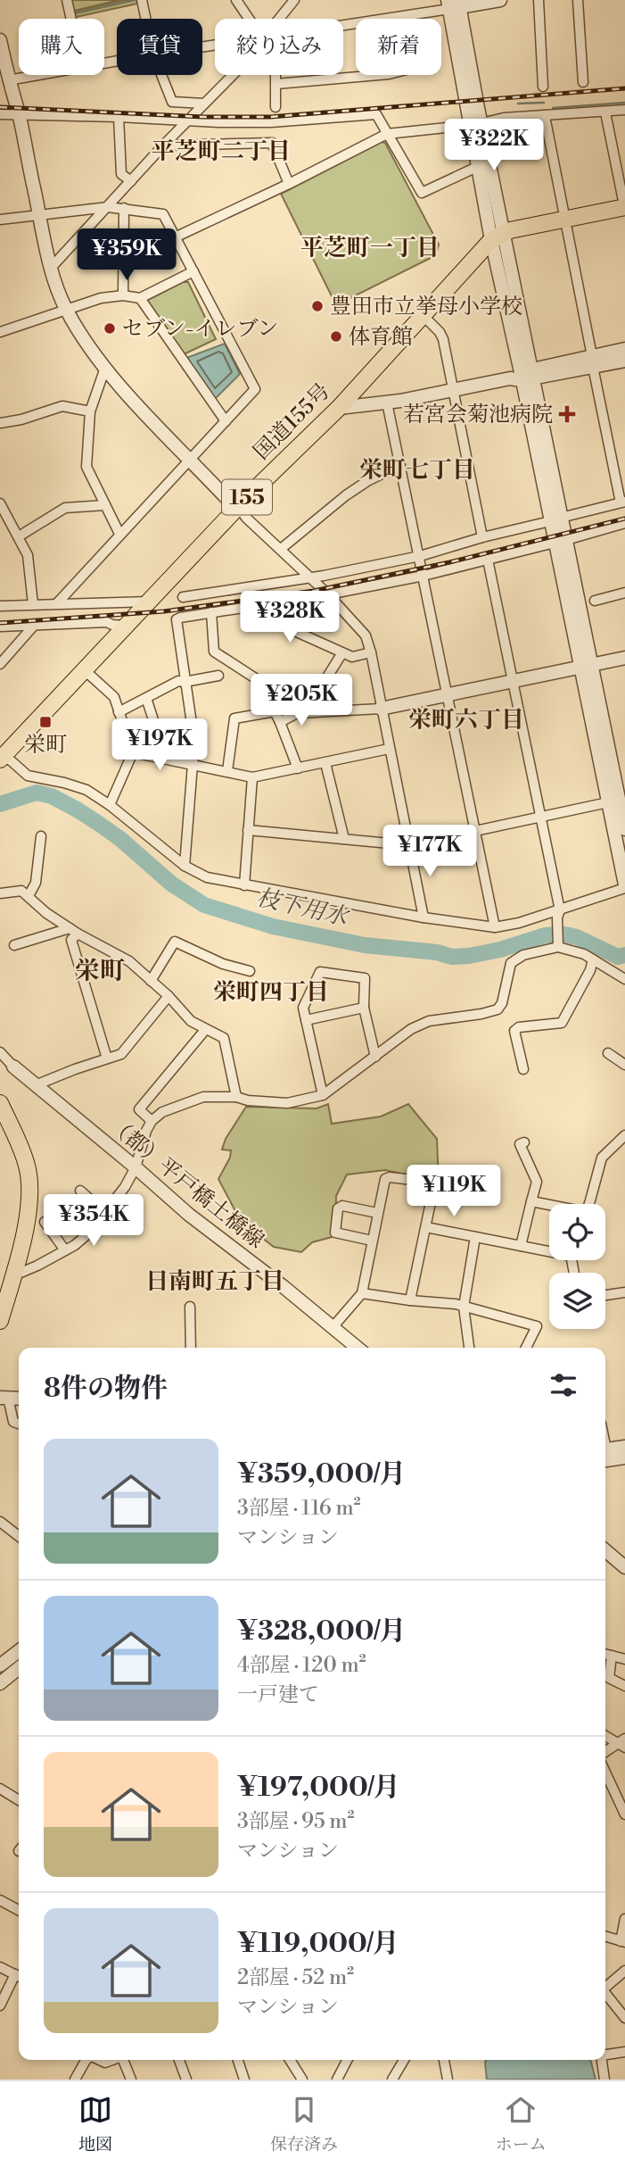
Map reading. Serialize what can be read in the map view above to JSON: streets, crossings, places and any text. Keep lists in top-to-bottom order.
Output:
{
  "streets": {
    "highway": ["国道155号", "155"],
    "street": ["（都）平戸橋土橋線"]
  },
  "districts": [
    "平芝町二丁目",
    "平芝町一丁目",
    "栄町七丁目",
    "栄町六丁目",
    "栄町",
    "栄町四丁目",
    "日南町五丁目"
  ],
  "water": ["枝下用水"],
  "places": {
    "other": ["豊田市立挙母小学校", "セブン-イレブン", "体育館"],
    "health": ["若宮会菊池病院"],
    "transit": ["栄町"]
  },
  "page": {
    "chip": [
      "購入",
      "賃貸",
      "絞り込み",
      "新着"
    ],
    "price": [
      "¥322K",
      "¥359K",
      "¥328K",
      "¥205K",
      "¥197K",
      "¥177K",
      "¥119K",
      "¥354K"
    ],
    "heading": "8件の物件",
    "list": [
      {
        "name": "¥359,000/月",
        "note": "3部屋 · 116 m² · マンション"
      },
      {
        "name": "¥328,000/月",
        "note": "4部屋 · 120 m² · 一戸建て"
      },
      {
        "name": "¥197,000/月",
        "note": "3部屋 · 95 m² · マンション"
      },
      {
        "name": "¥119,000/月",
        "note": "2部屋 · 52 m² · マンション"
      }
    ],
    "tabs": ["地図", "保存済み", "ホーム"]
  }
}
